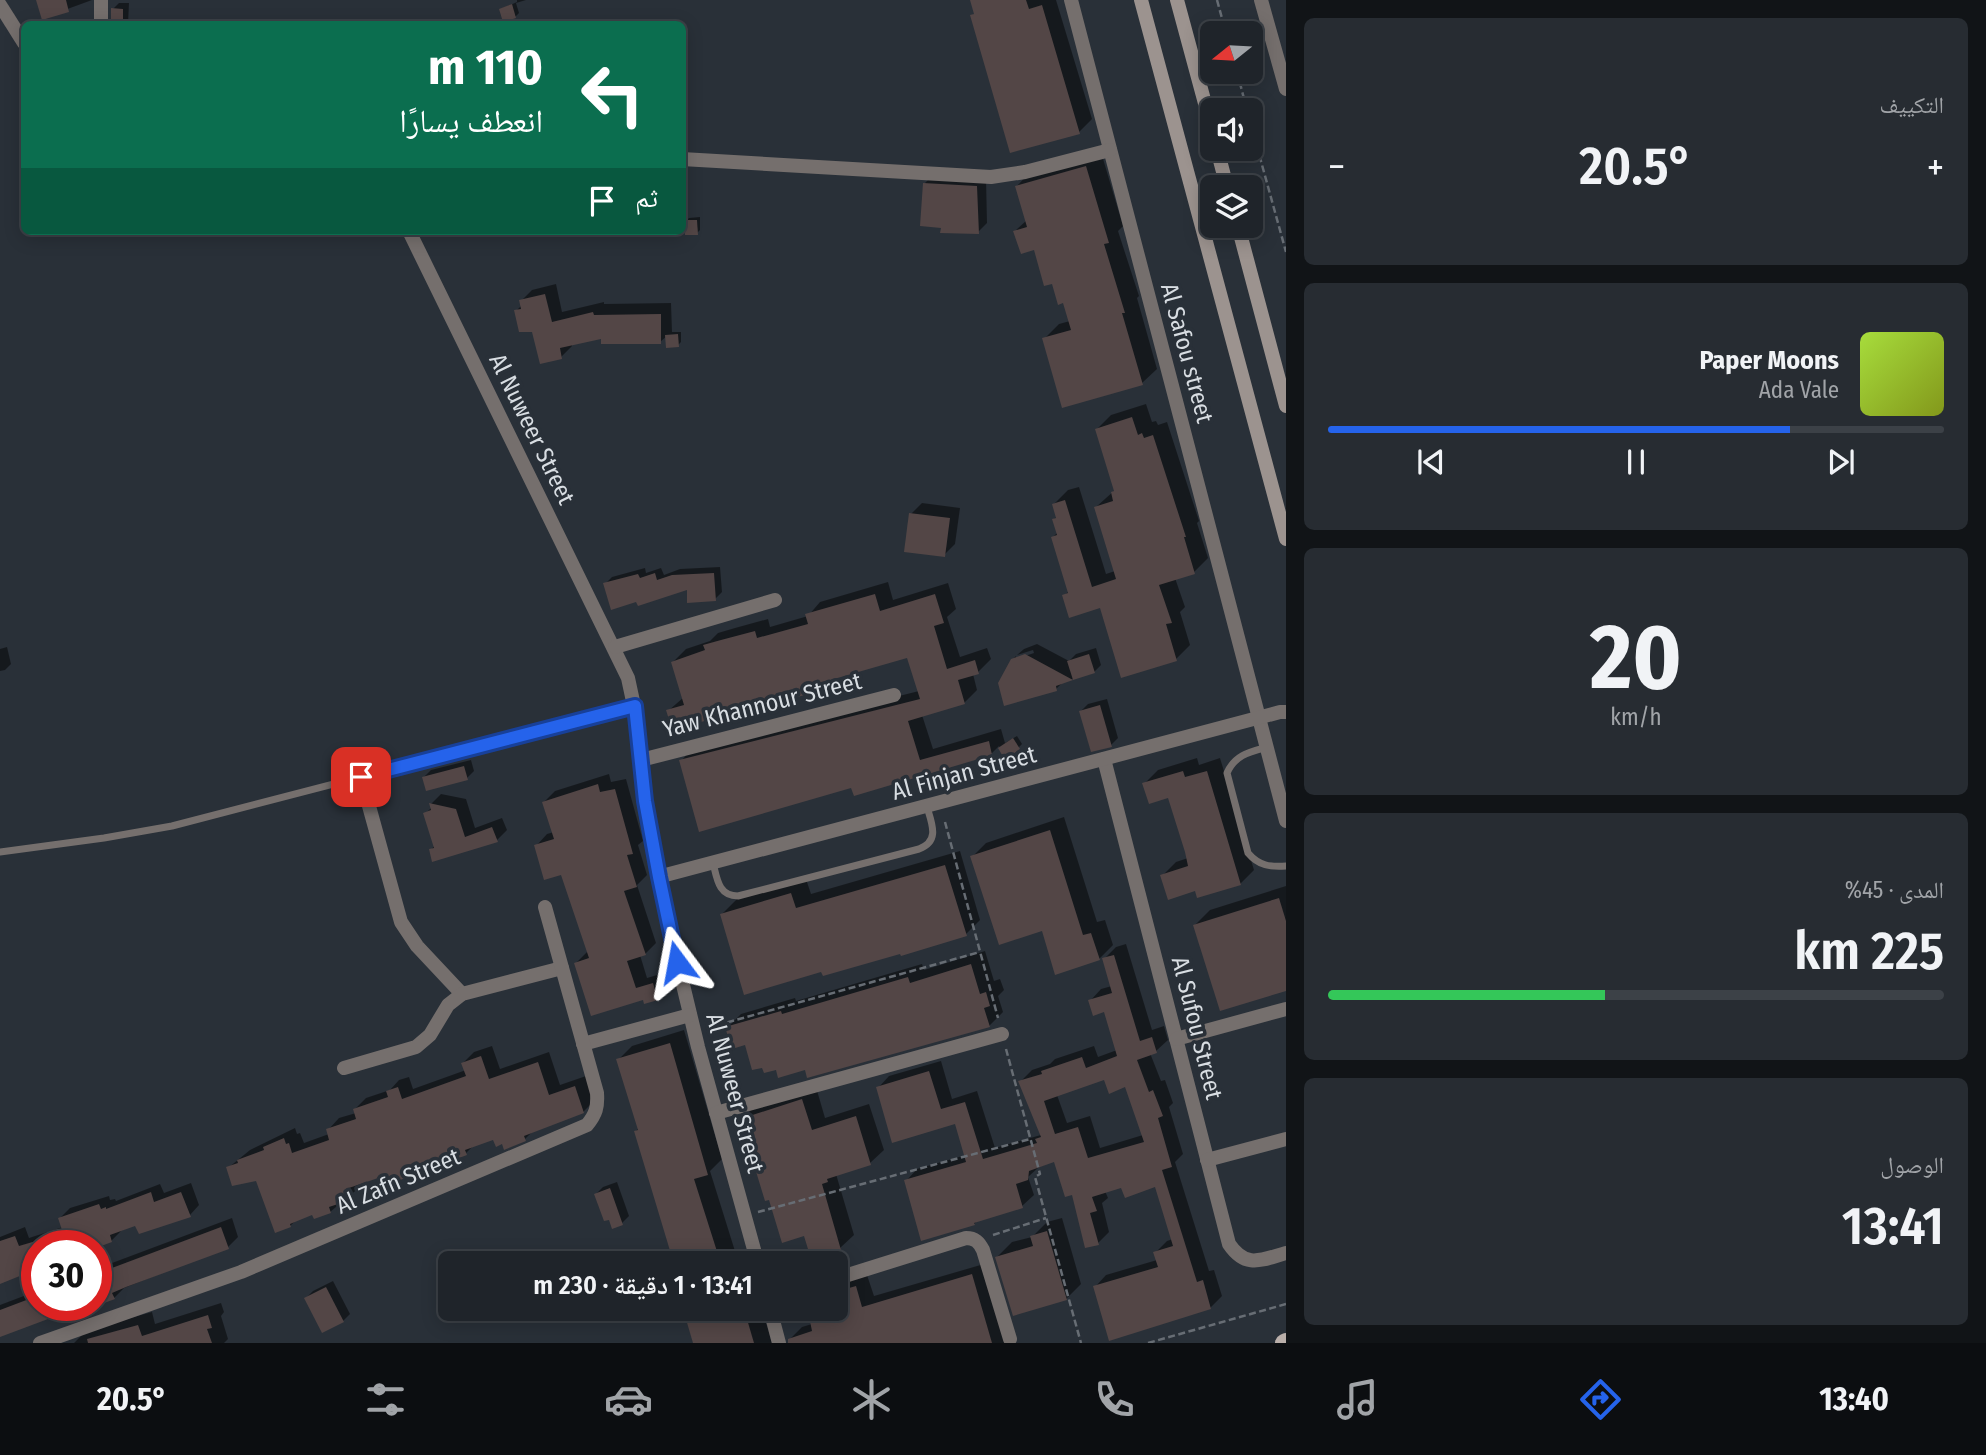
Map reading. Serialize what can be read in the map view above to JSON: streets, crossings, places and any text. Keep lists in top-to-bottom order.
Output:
{
  "streets": {
    "street": [
      "Al Safou street",
      "Al Nuweer Street",
      "Yaw Khannour Street",
      "Al Finjan Street",
      "Al Sufou Street",
      "Al Zafn Street"
    ]
  },
  "crossings": [
    ["Al Safou street", "Al Finjan Street"],
    ["Al Nuweer Street", "Yaw Khannour Street"],
    ["Al Nuweer Street", "Al Finjan Street"],
    ["Al Finjan Street", "Al Sufou Street"]
  ],
  "north": "left",
  "page": {
    "tile": [
      "التكييف",
      ["20", "km/h"],
      ["المدى · 45%", "225 km"],
      ["الوصول", "13:41"]
    ],
    "turn": ["110 m", "انعطف يسارًا"],
    "heat": ["−", "20.5°", "+"],
    "then": "ثم",
    "song": ["Paper Moons", "Ada Vale"],
    "limit": "30",
    "trip": "13:41 · 1 دقيقة · 230 m",
    "tabs": ["13:40", "20.5°"]
  }
}
